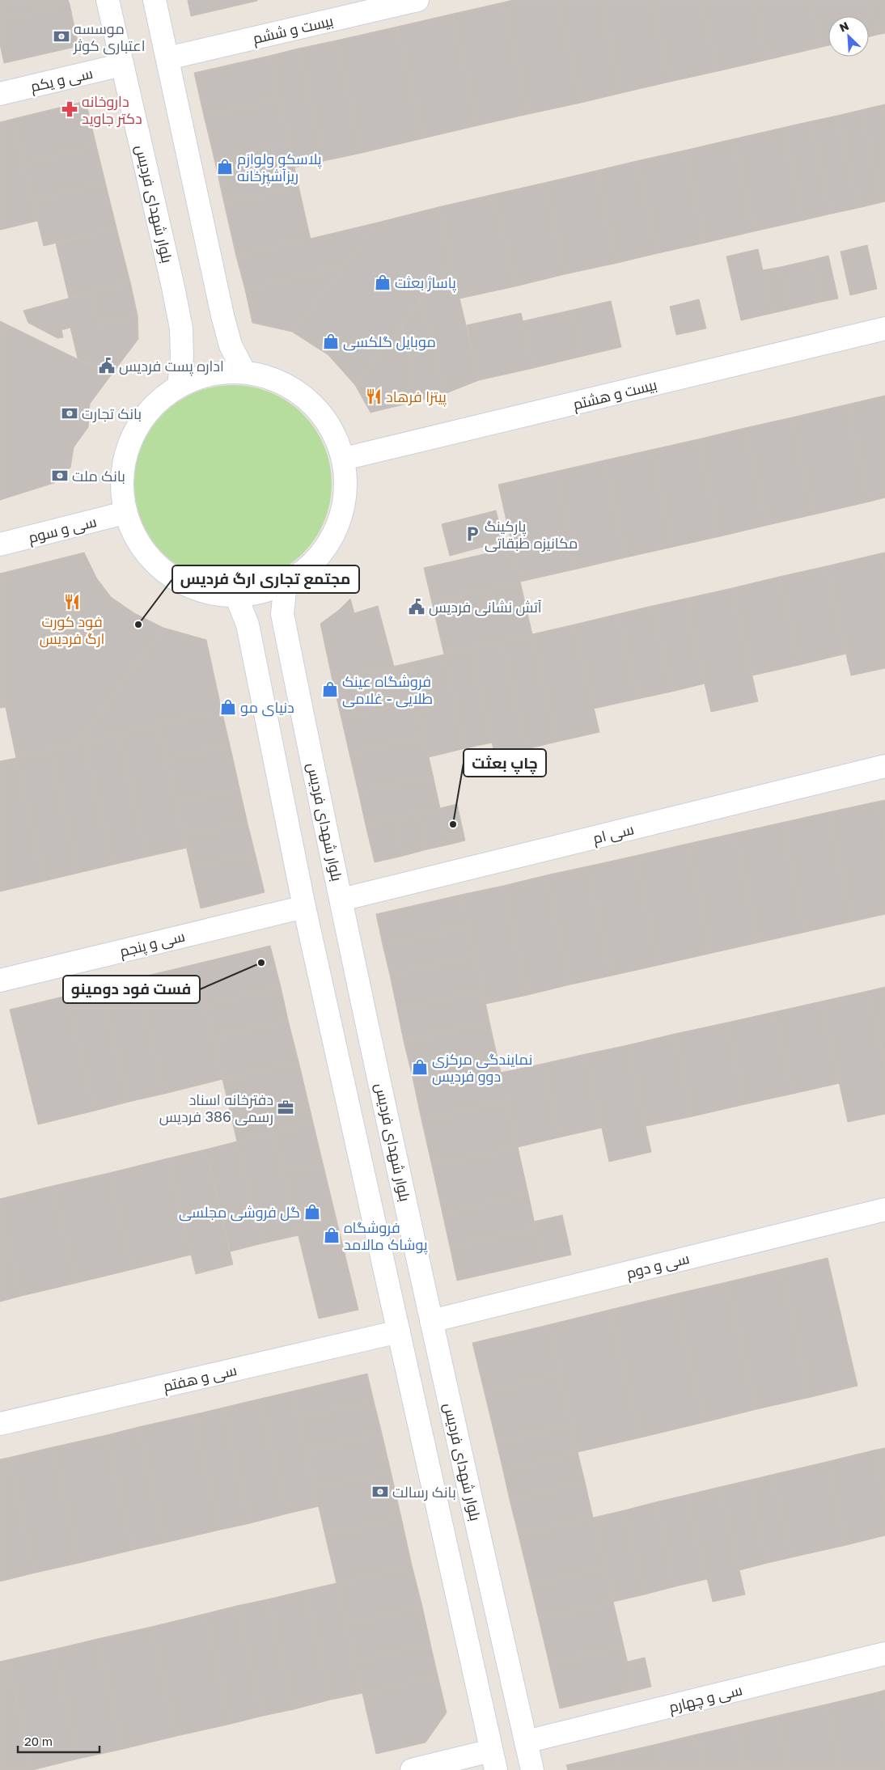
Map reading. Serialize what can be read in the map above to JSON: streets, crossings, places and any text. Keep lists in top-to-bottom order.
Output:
{
  "streets": {
    "main road": [
      "بیست و ششم",
      "سی و یکم",
      "بلوار شهدای فردیس",
      "بیست و هشتم",
      "سی و سوم",
      "سی ام",
      "سی و پنجم",
      "سی و دوم",
      "سی و هفتم",
      "سی و چهارم"
    ]
  },
  "crossings": [
    ["سی و یکم", "بلوار شهدای فردیس"],
    ["بلوار شهدای فردیس", "سی ام"],
    ["بلوار شهدای فردیس", "سی و دوم"],
    ["بلوار شهدای فردیس", "سی و چهارم"]
  ],
  "places": {
    "bank": [
      "موسسه اعتباری کوثر",
      "بانک تجارت",
      "بانک ملت",
      "بانک رسالت"
    ],
    "pharmacy": ["داروخانه دکتر جاوید"],
    "shop": [
      "پلاسکو ولوازم ریزآشپزخانه",
      "پاساژ بعثت",
      "موبایل گلکسی",
      "فروشگاه عینک طلایی - غلامی",
      "دنیای مو",
      "نمایندگی مرکزی دوو فردیس",
      "گل فروشی مجلسی",
      "فروشگاه پوشاک مالامد"
    ],
    "public building": ["اداره پست فردیس", "آتش نشانی فردیس"],
    "restaurant": ["پیتزا فرهاد", "فود کورت ارگ فردیس"],
    "parking": ["پارکینگ مکانیزه طبقاتی"],
    "other": ["مجتمع تجاری ارگ فردیس", "چاپ بعثت", "فست فود دومینو"],
    "office": ["دفترخانه اسناد رسمی 386 فردیس"]
  },
  "scale_bar": "20 m",
  "north": "top left"
}
